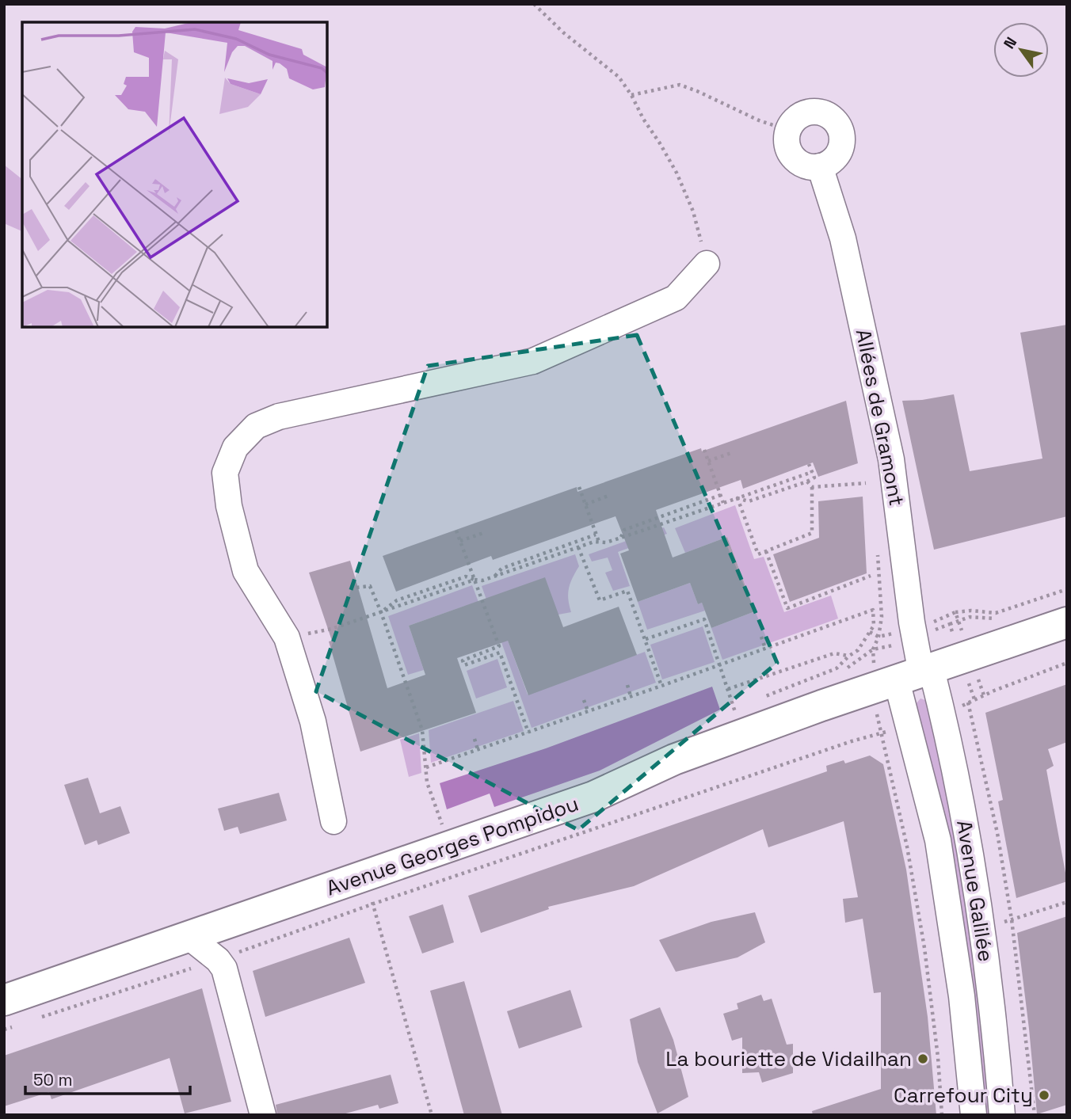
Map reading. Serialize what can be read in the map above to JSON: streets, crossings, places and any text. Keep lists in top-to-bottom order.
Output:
{
  "streets": {
    "main road": ["Avenue Georges Pompidou"],
    "street": ["Allées de Gramont", "Avenue Galilée"]
  },
  "crossings": [
    ["Allées de Gramont", "Avenue Georges Pompidou"],
    ["Allées de Gramont", "Avenue Galilée"],
    ["Avenue Georges Pompidou", "Avenue Galilée"]
  ],
  "places": ["La bouriette de Vidailhan", "Carrefour City"],
  "scale_bar": "50 m",
  "north": "top left"
}
